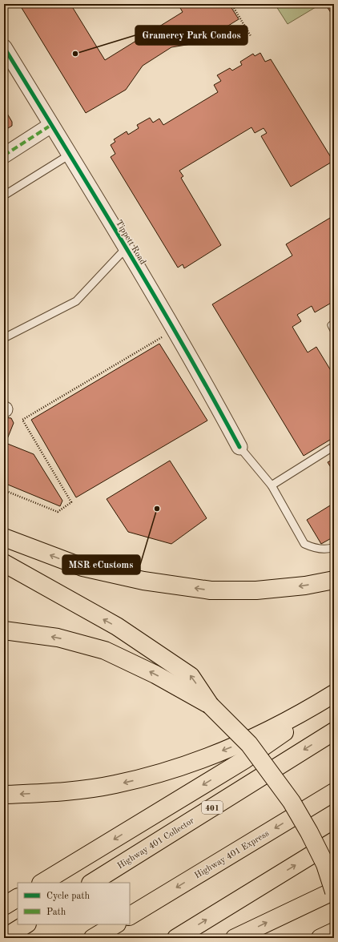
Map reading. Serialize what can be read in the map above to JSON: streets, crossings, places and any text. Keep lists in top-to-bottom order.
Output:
{
  "streets": {
    "highway": ["401", "Highway 401 Collector", "Highway 401 Express"],
    "street": ["Tippett Road"]
  },
  "places": ["Gramercy Park Condos", "MSR eCustoms"],
  "legend": ["Cycle path", "Path"]
}
